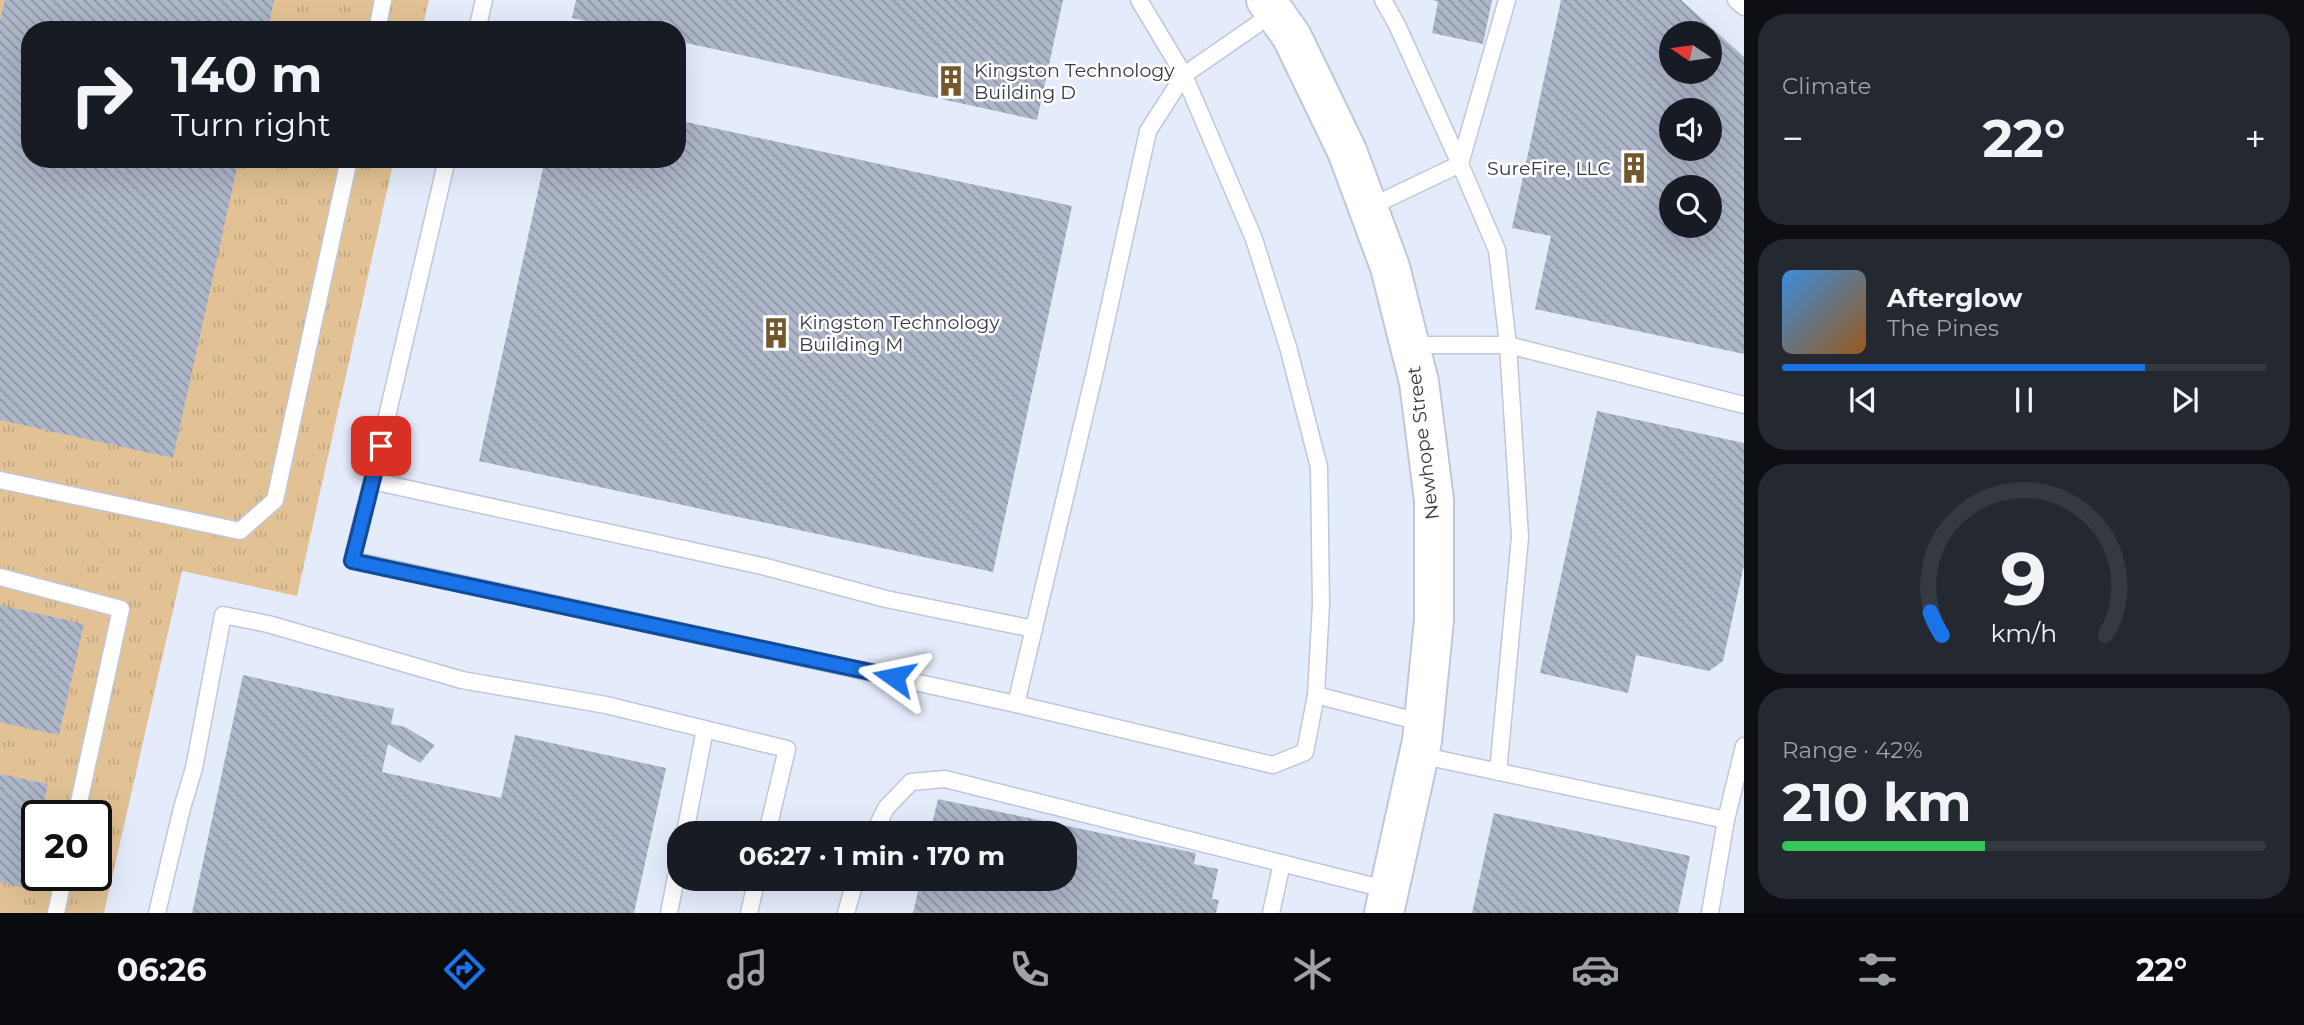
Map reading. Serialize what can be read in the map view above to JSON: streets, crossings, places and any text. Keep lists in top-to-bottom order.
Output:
{
  "streets": {
    "street": ["Newhope Street"]
  },
  "places": {
    "building": ["Kingston Technology Building D", "SureFire, LLC", "Kingston Technology Building M"]
  },
  "north": "left",
  "page": {
    "tile": [
      "Climate",
      ["Range · 42%", "210 km"]
    ],
    "turn": ["140 m", "Turn right"],
    "heat": ["−", "22°", "+"],
    "song": ["Afterglow", "The Pines"],
    "limit": "20",
    "trip": "06:27 · 1 min · 170 m",
    "tabs": ["06:26", "22°"],
    "gauge": ["9", "km/h"]
  }
}
